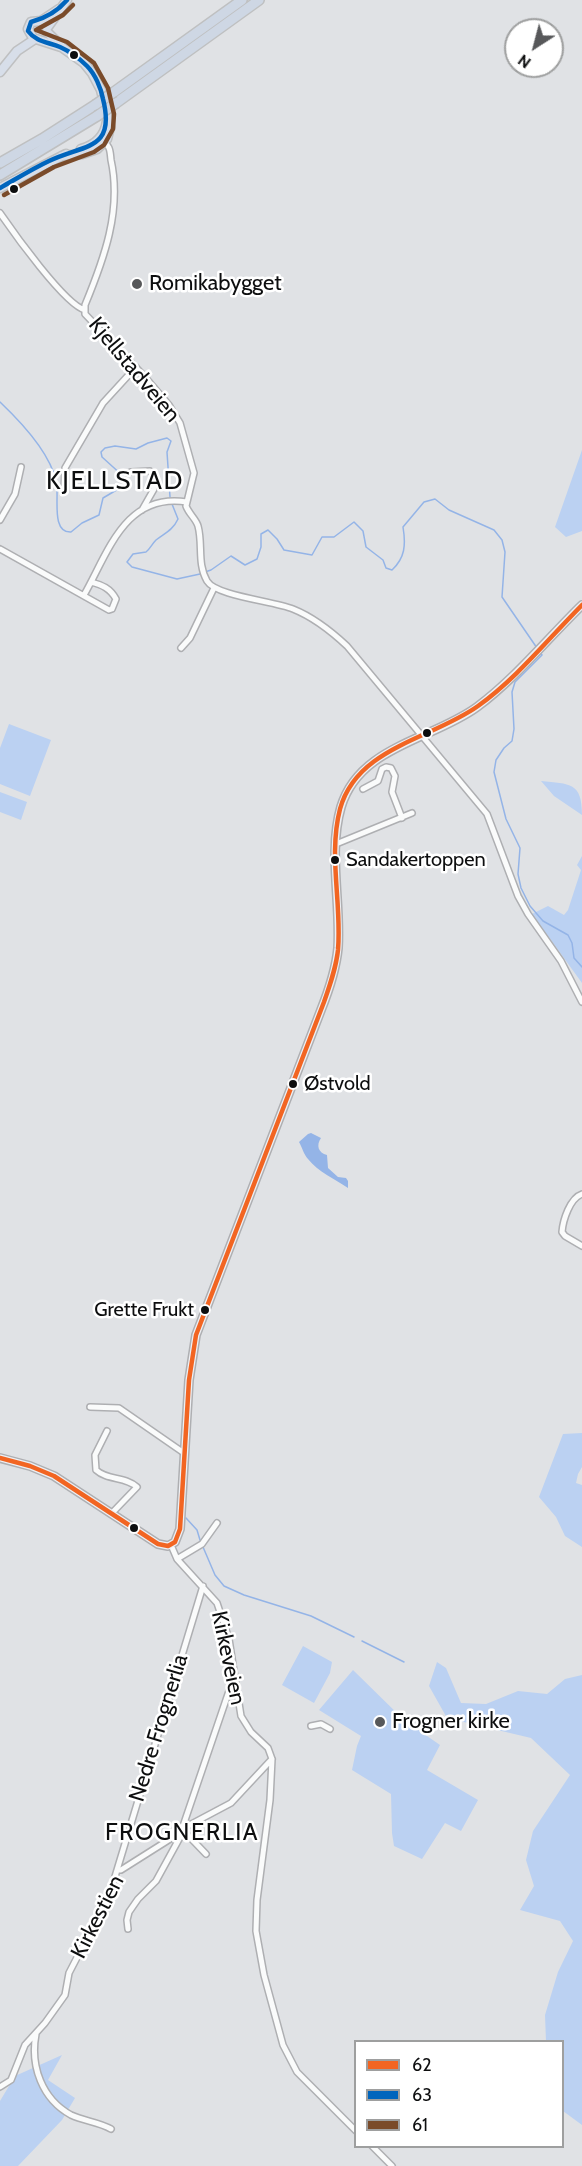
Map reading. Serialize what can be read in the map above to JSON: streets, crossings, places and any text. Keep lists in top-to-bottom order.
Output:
{
  "streets": {
    "street": [
      "Kjellstadveien",
      "Kirkeveien",
      "Nedre Frognerlia",
      "Kirkestien"
    ]
  },
  "crossings": [
    ["Kirkeveien", "Nedre Frognerlia"],
    ["Kirkeveien", "Kirkestien"],
    ["Nedre Frognerlia", "Kirkestien"]
  ],
  "districts": ["KJELLSTAD", "FROGNERLIA"],
  "places": [
    "Romikabygget",
    "Sandakertoppen",
    "Østvold",
    "Grette Frukt",
    "Frogner kirke"
  ],
  "lines": ["transit line 63", "transit line 61", "transit line 62"],
  "legend": ["62", "63", "61"],
  "north": "bottom left"
}
